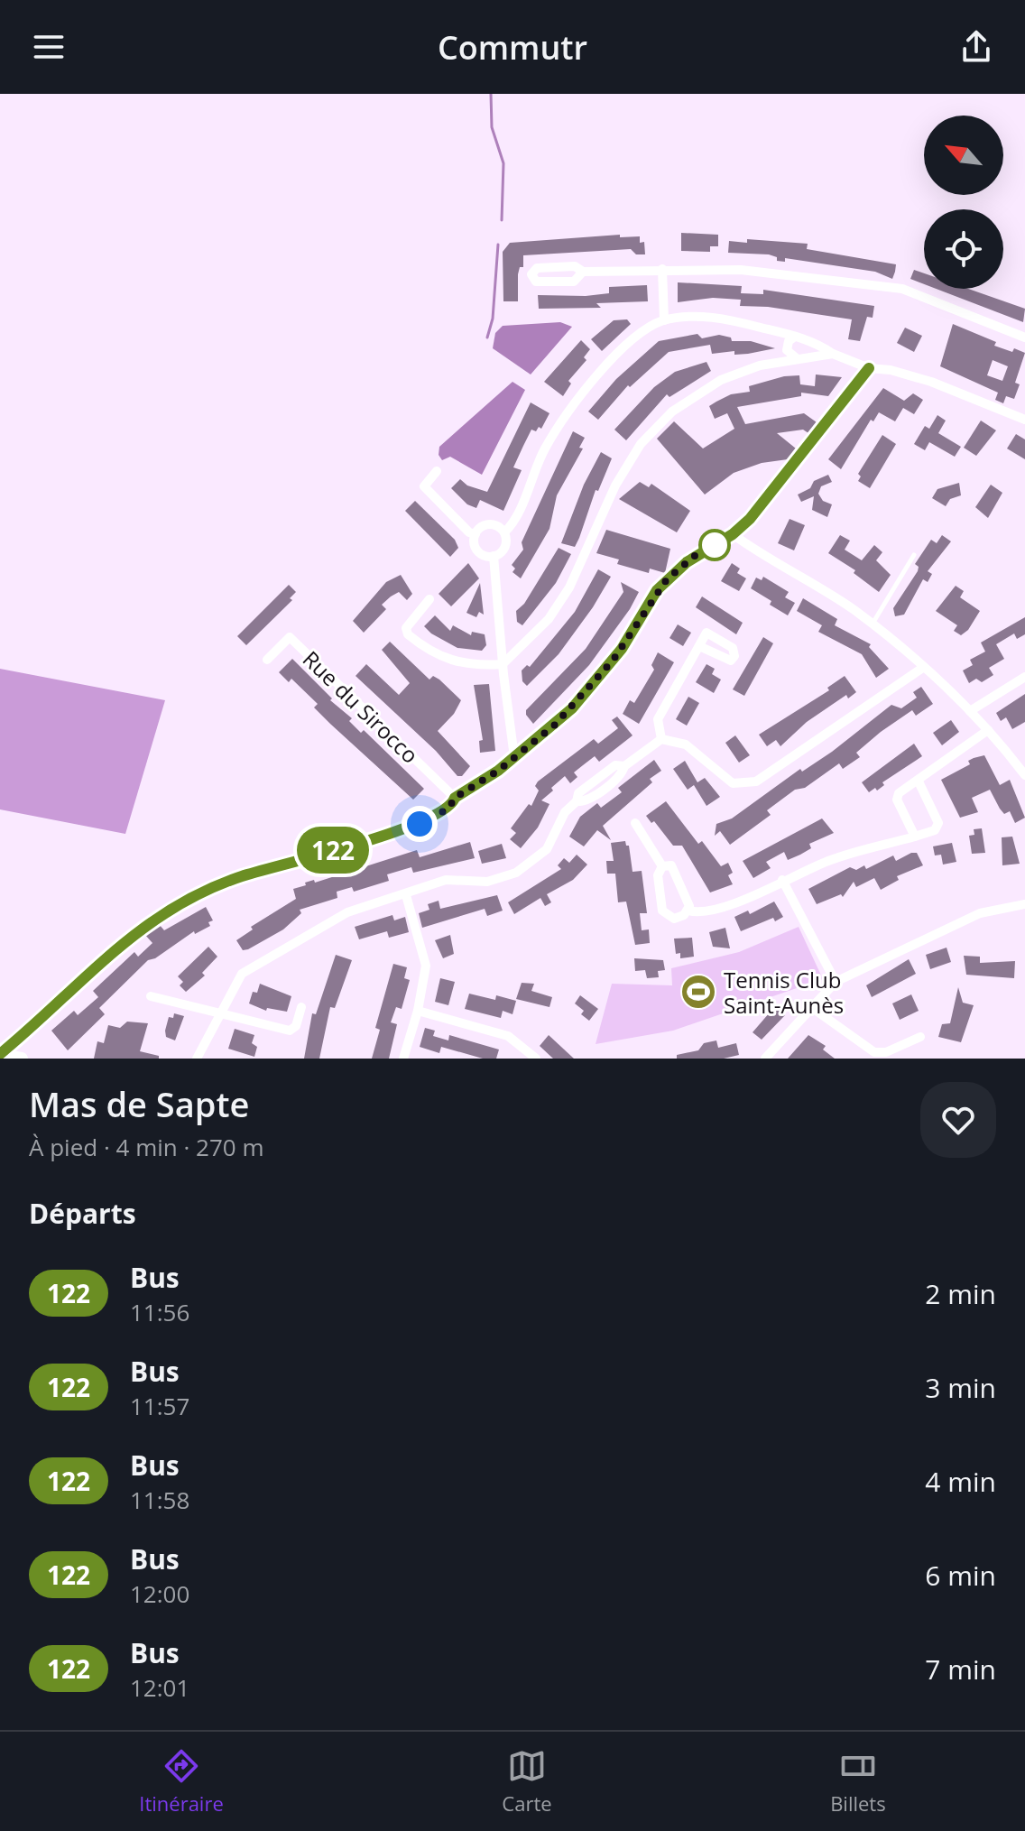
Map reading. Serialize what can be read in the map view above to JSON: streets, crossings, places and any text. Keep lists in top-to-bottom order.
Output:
{
  "streets": {
    "street": ["Rue du Sirocco"]
  },
  "places": {
    "sports": ["Tennis Club Saint-Aunès"]
  },
  "lines": ["bus line 122"],
  "north": "top left",
  "page": {
    "header": "Commutr",
    "on_map": "122",
    "heading": [
      ["Mas de Sapte", "À pied · 4 min · 270 m"],
      "Départs"
    ],
    "list": [
      {
        "mark": "122",
        "name": "Bus",
        "note": "11:56",
        "value": "2 min"
      },
      {
        "mark": "122",
        "name": "Bus",
        "note": "11:57",
        "value": "3 min"
      },
      {
        "mark": "122",
        "name": "Bus",
        "note": "11:58",
        "value": "4 min"
      },
      {
        "mark": "122",
        "name": "Bus",
        "note": "12:00",
        "value": "6 min"
      },
      {
        "mark": "122",
        "name": "Bus",
        "note": "12:01",
        "value": "7 min"
      }
    ],
    "tabs": ["Itinéraire", "Carte", "Billets"]
  }
}
